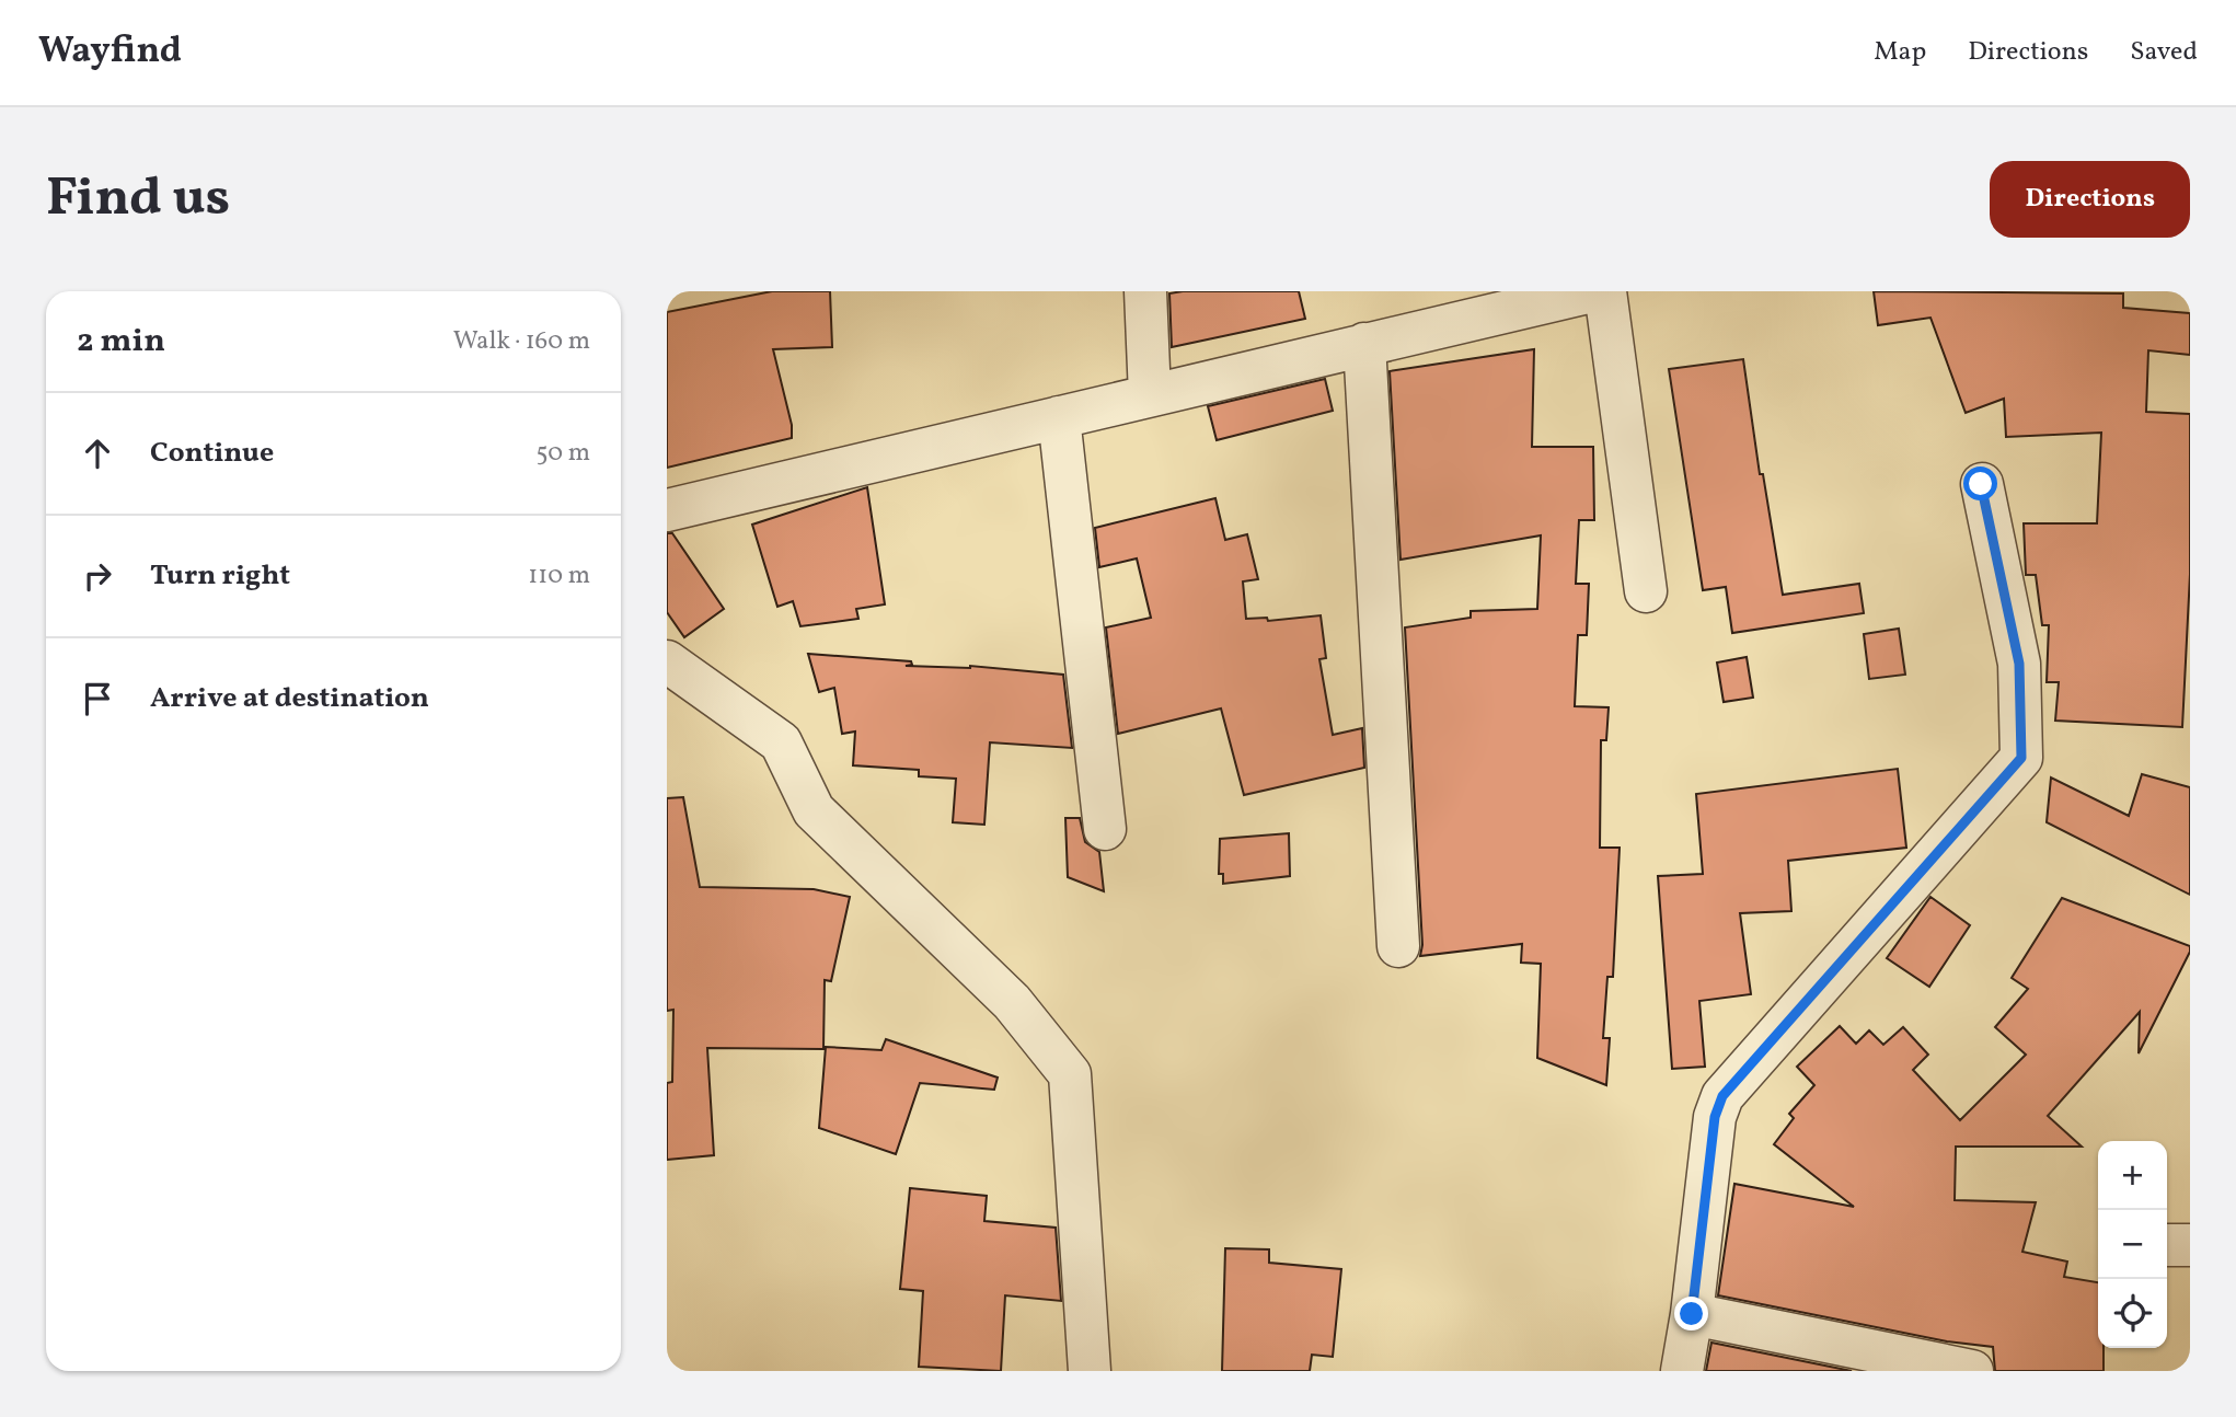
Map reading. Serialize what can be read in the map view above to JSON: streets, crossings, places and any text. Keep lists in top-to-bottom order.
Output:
{
  "page": {
    "header": "Wayfind",
    "nav": ["Map", "Directions", "Saved"],
    "buttons": "Directions",
    "title": "Find us",
    "heading": ["2 min", "Walk · 160 m"],
    "list": [
      ["Continue", "50 m"],
      ["Turn right", "110 m"],
      "Arrive at destination"
    ],
    "map_buttons": ["+", "−"]
  }
}
